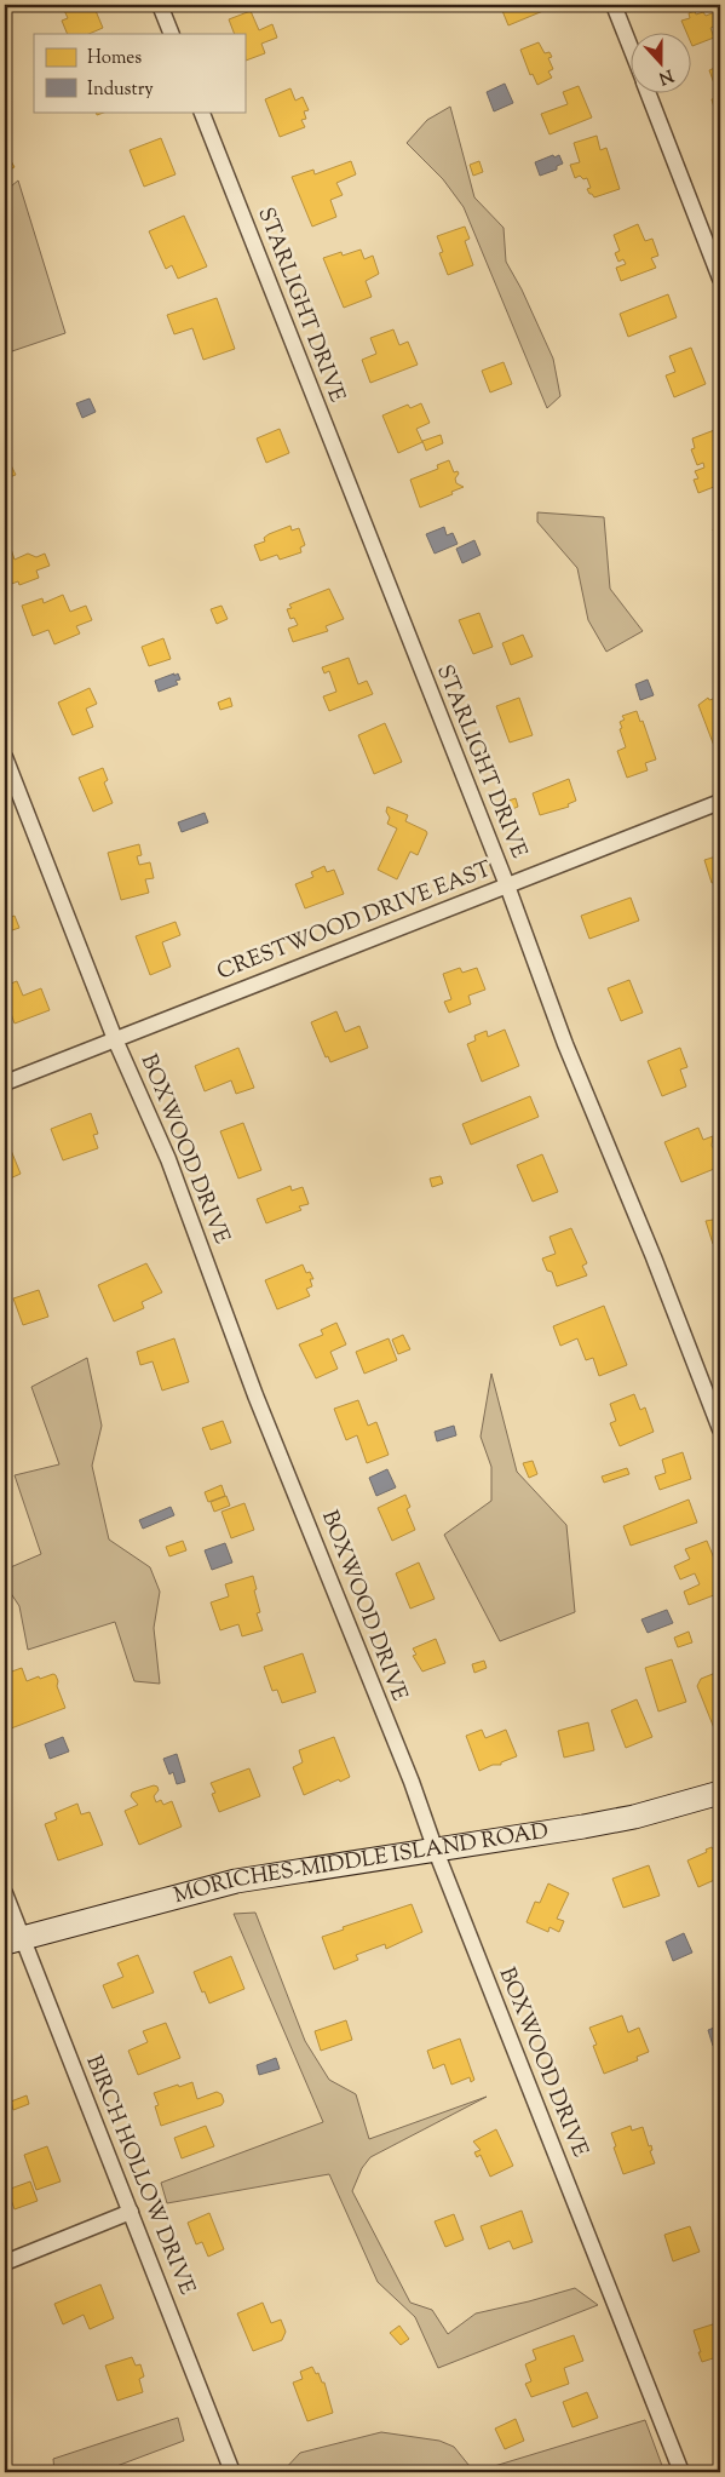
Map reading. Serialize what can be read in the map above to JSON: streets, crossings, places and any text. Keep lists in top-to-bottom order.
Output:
{
  "streets": {
    "main road": ["MORICHES-MIDDLE ISLAND ROAD"],
    "street": [
      "STARLIGHT DRIVE",
      "CRESTWOOD DRIVE EAST",
      "BOXWOOD DRIVE",
      "BIRCH HOLLOW DRIVE"
    ]
  },
  "crossings": [
    ["STARLIGHT DRIVE", "CRESTWOOD DRIVE EAST"],
    ["CRESTWOOD DRIVE EAST", "BOXWOOD DRIVE"],
    ["BOXWOOD DRIVE", "MORICHES-MIDDLE ISLAND ROAD"],
    ["MORICHES-MIDDLE ISLAND ROAD", "BIRCH HOLLOW DRIVE"]
  ],
  "legend": ["Homes", "Industry"],
  "north": "bottom"
}
